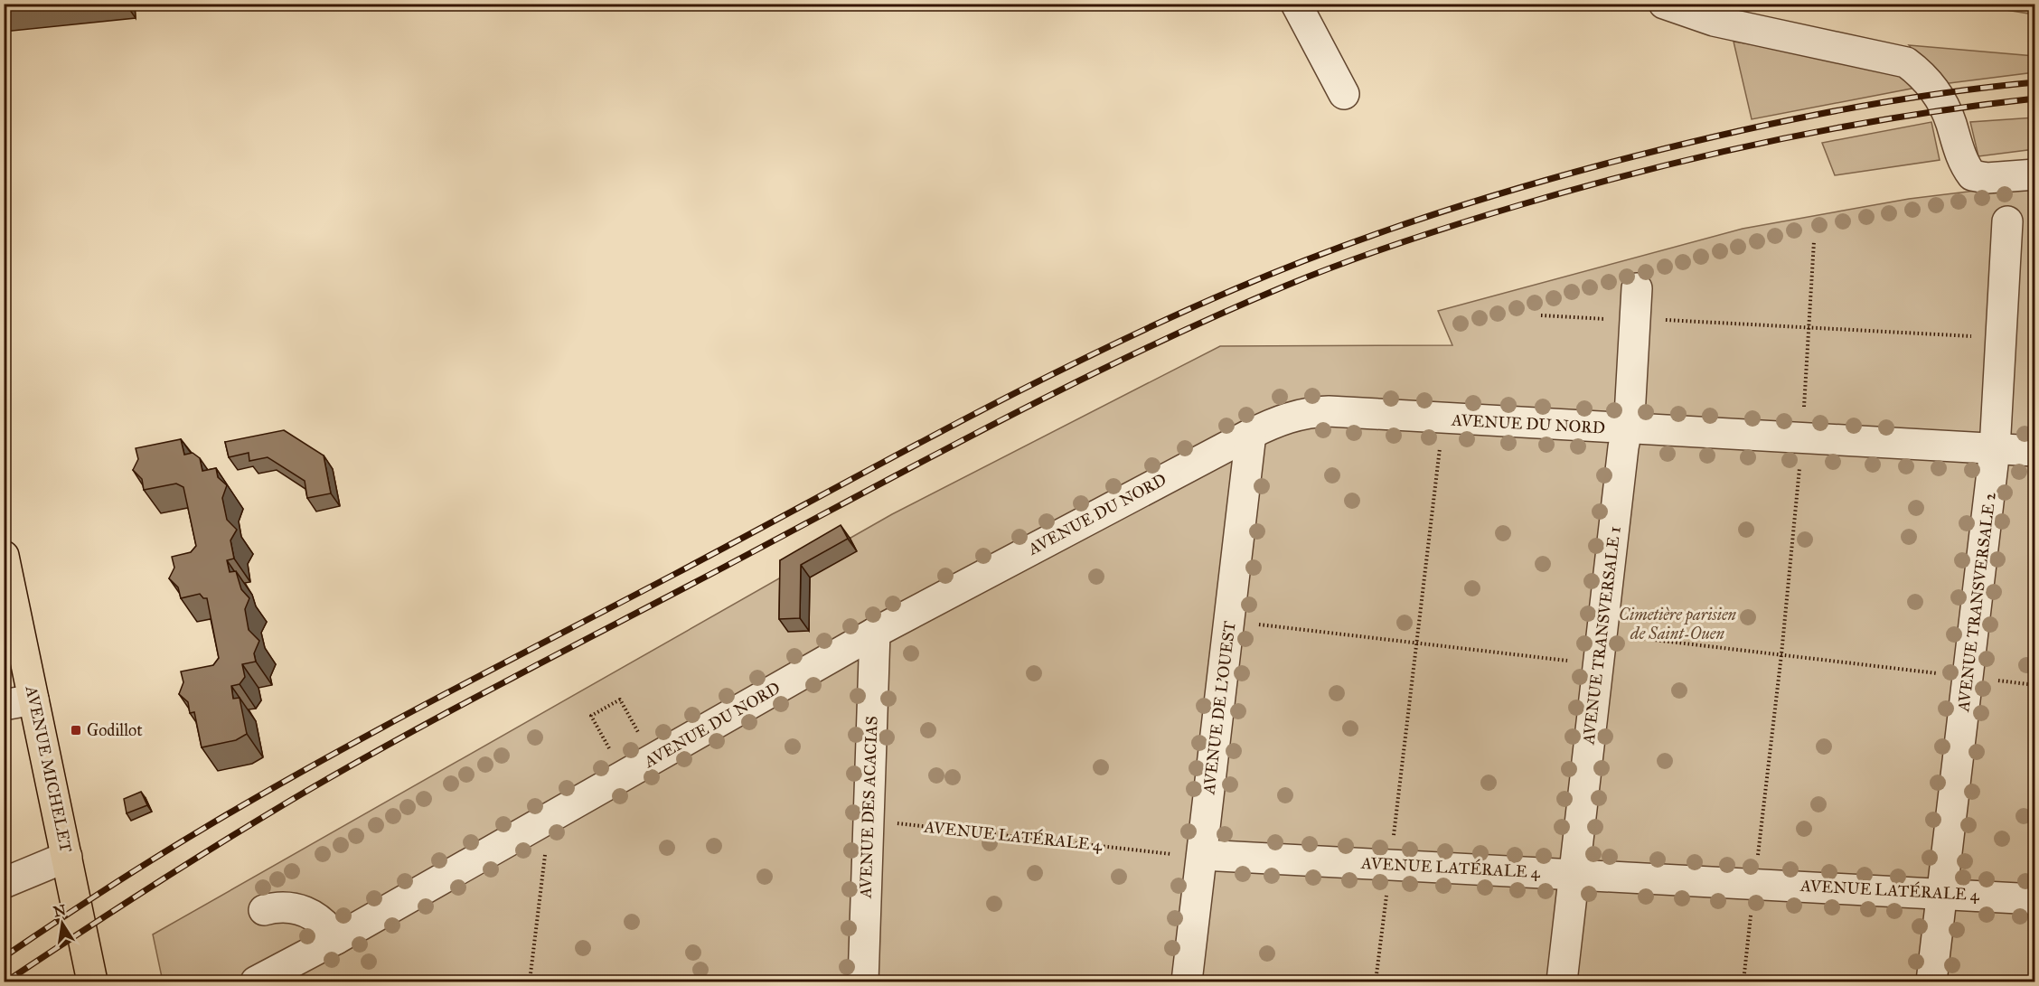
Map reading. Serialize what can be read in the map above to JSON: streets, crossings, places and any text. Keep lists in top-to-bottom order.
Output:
{
  "streets": {
    "main road": ["AVENUE MICHELET"],
    "street": [
      "AVENUE DU NORD",
      "AVENUE TRANSVERSALE 2",
      "AVENUE TRANSVERSALE 1",
      "AVENUE DE L'OUEST",
      "AVENUE DES ACACIAS",
      "AVENUE LATÉRALE 4"
    ]
  },
  "crossings": [
    ["AVENUE DU NORD", "AVENUE TRANSVERSALE 2"],
    ["AVENUE DU NORD", "AVENUE TRANSVERSALE 1"],
    ["AVENUE DU NORD", "AVENUE DE L'OUEST"],
    ["AVENUE DU NORD", "AVENUE DES ACACIAS"],
    ["AVENUE TRANSVERSALE 2", "AVENUE LATÉRALE 4"],
    ["AVENUE TRANSVERSALE 1", "AVENUE LATÉRALE 4"],
    ["AVENUE DE L'OUEST", "AVENUE LATÉRALE 4"],
    ["AVENUE DES ACACIAS", "AVENUE LATÉRALE 4"]
  ],
  "parks": ["Cimetière parisien de Saint-Ouen"],
  "places": {
    "transit": ["Godillot"]
  },
  "north": "top"
}
